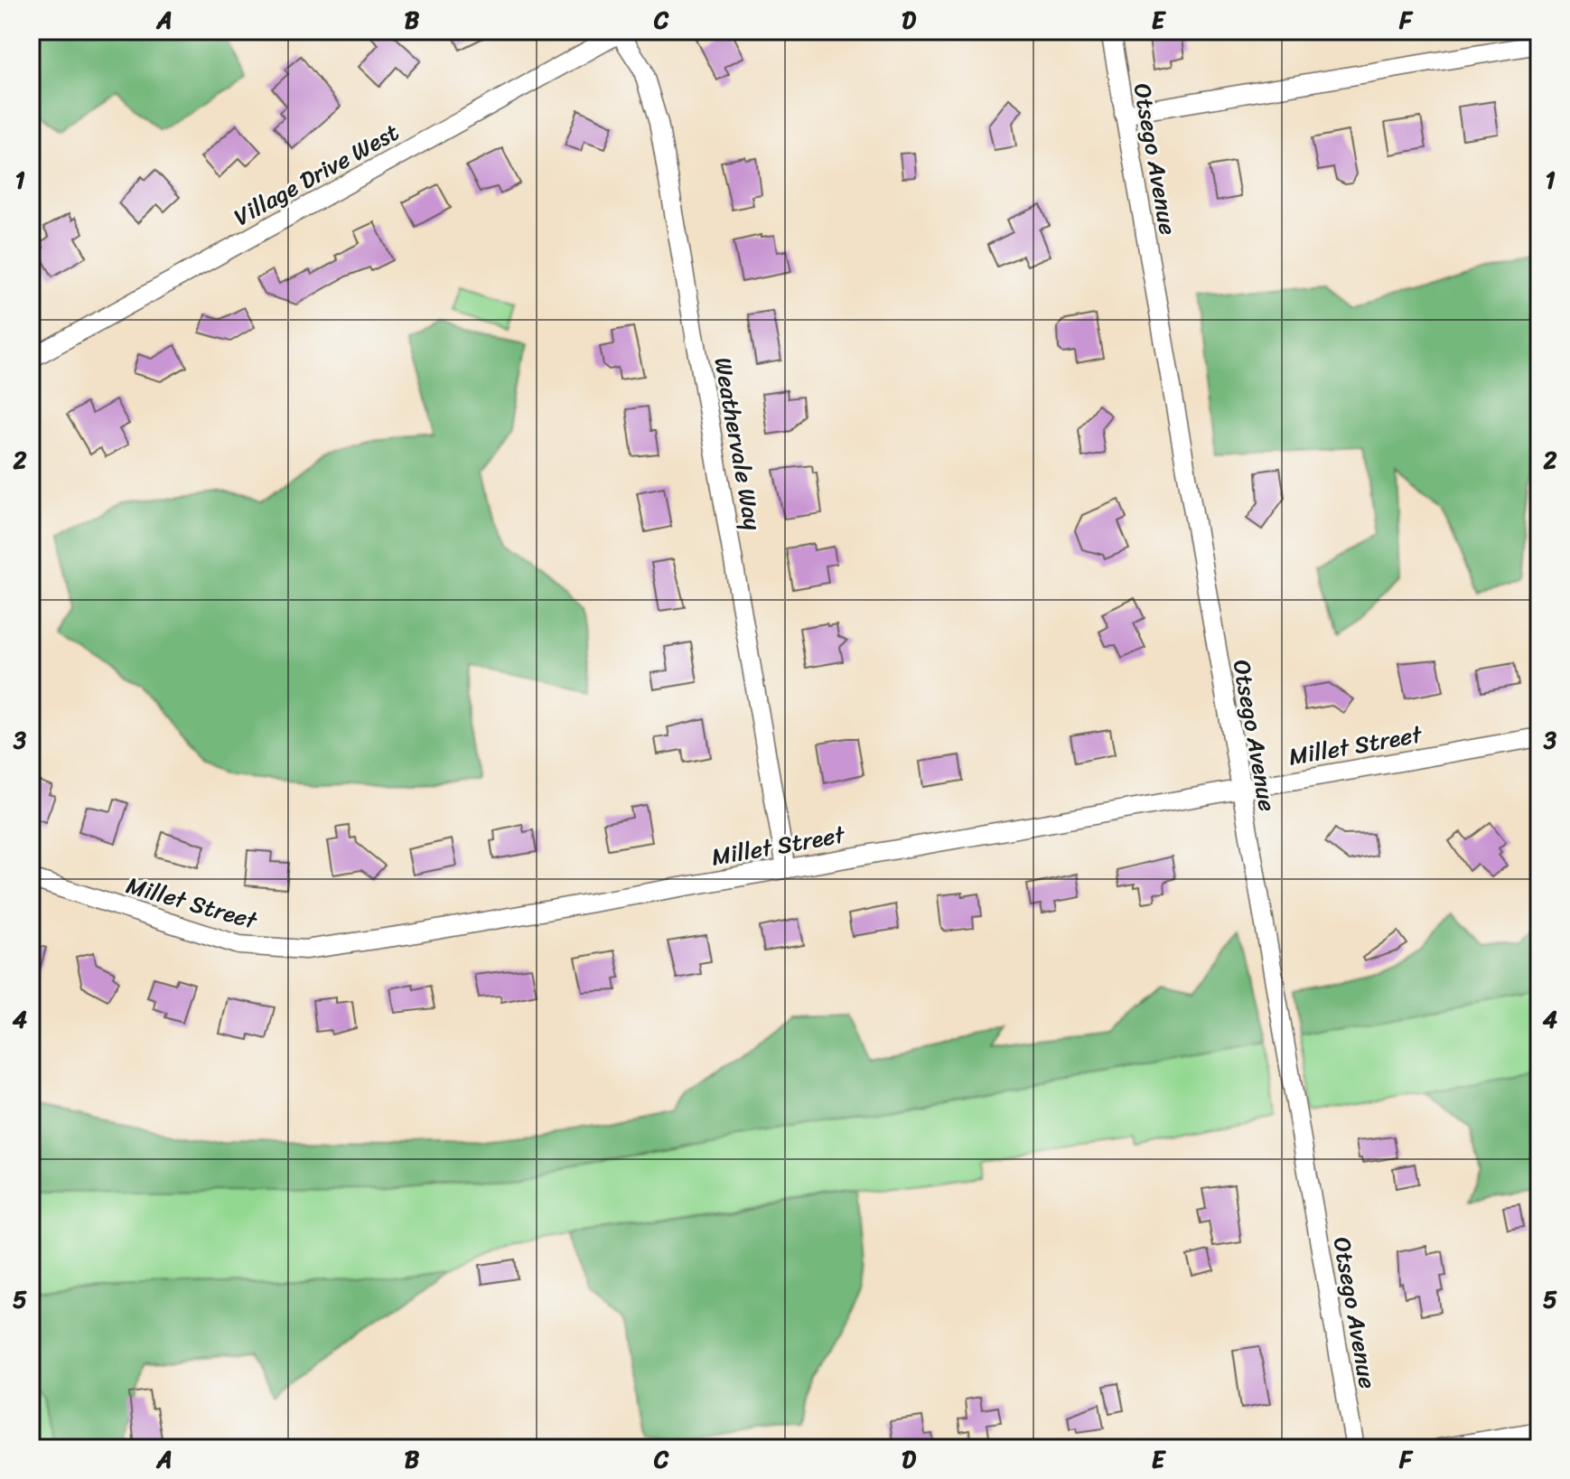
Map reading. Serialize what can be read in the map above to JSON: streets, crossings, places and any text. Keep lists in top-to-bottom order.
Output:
{
  "streets": {
    "street": [
      "Otsego Avenue",
      "Village Drive West",
      "Weathervale Way",
      "Millet Street"
    ]
  },
  "crossings": [
    ["Otsego Avenue", "Millet Street"],
    ["Village Drive West", "Weathervale Way"],
    ["Weathervale Way", "Millet Street"]
  ],
  "grid": {
    "columns": [
      "A",
      "B",
      "C",
      "D",
      "E",
      "F"
    ],
    "rows": [
      "1",
      "2",
      "3",
      "4",
      "5"
    ]
  }
}
